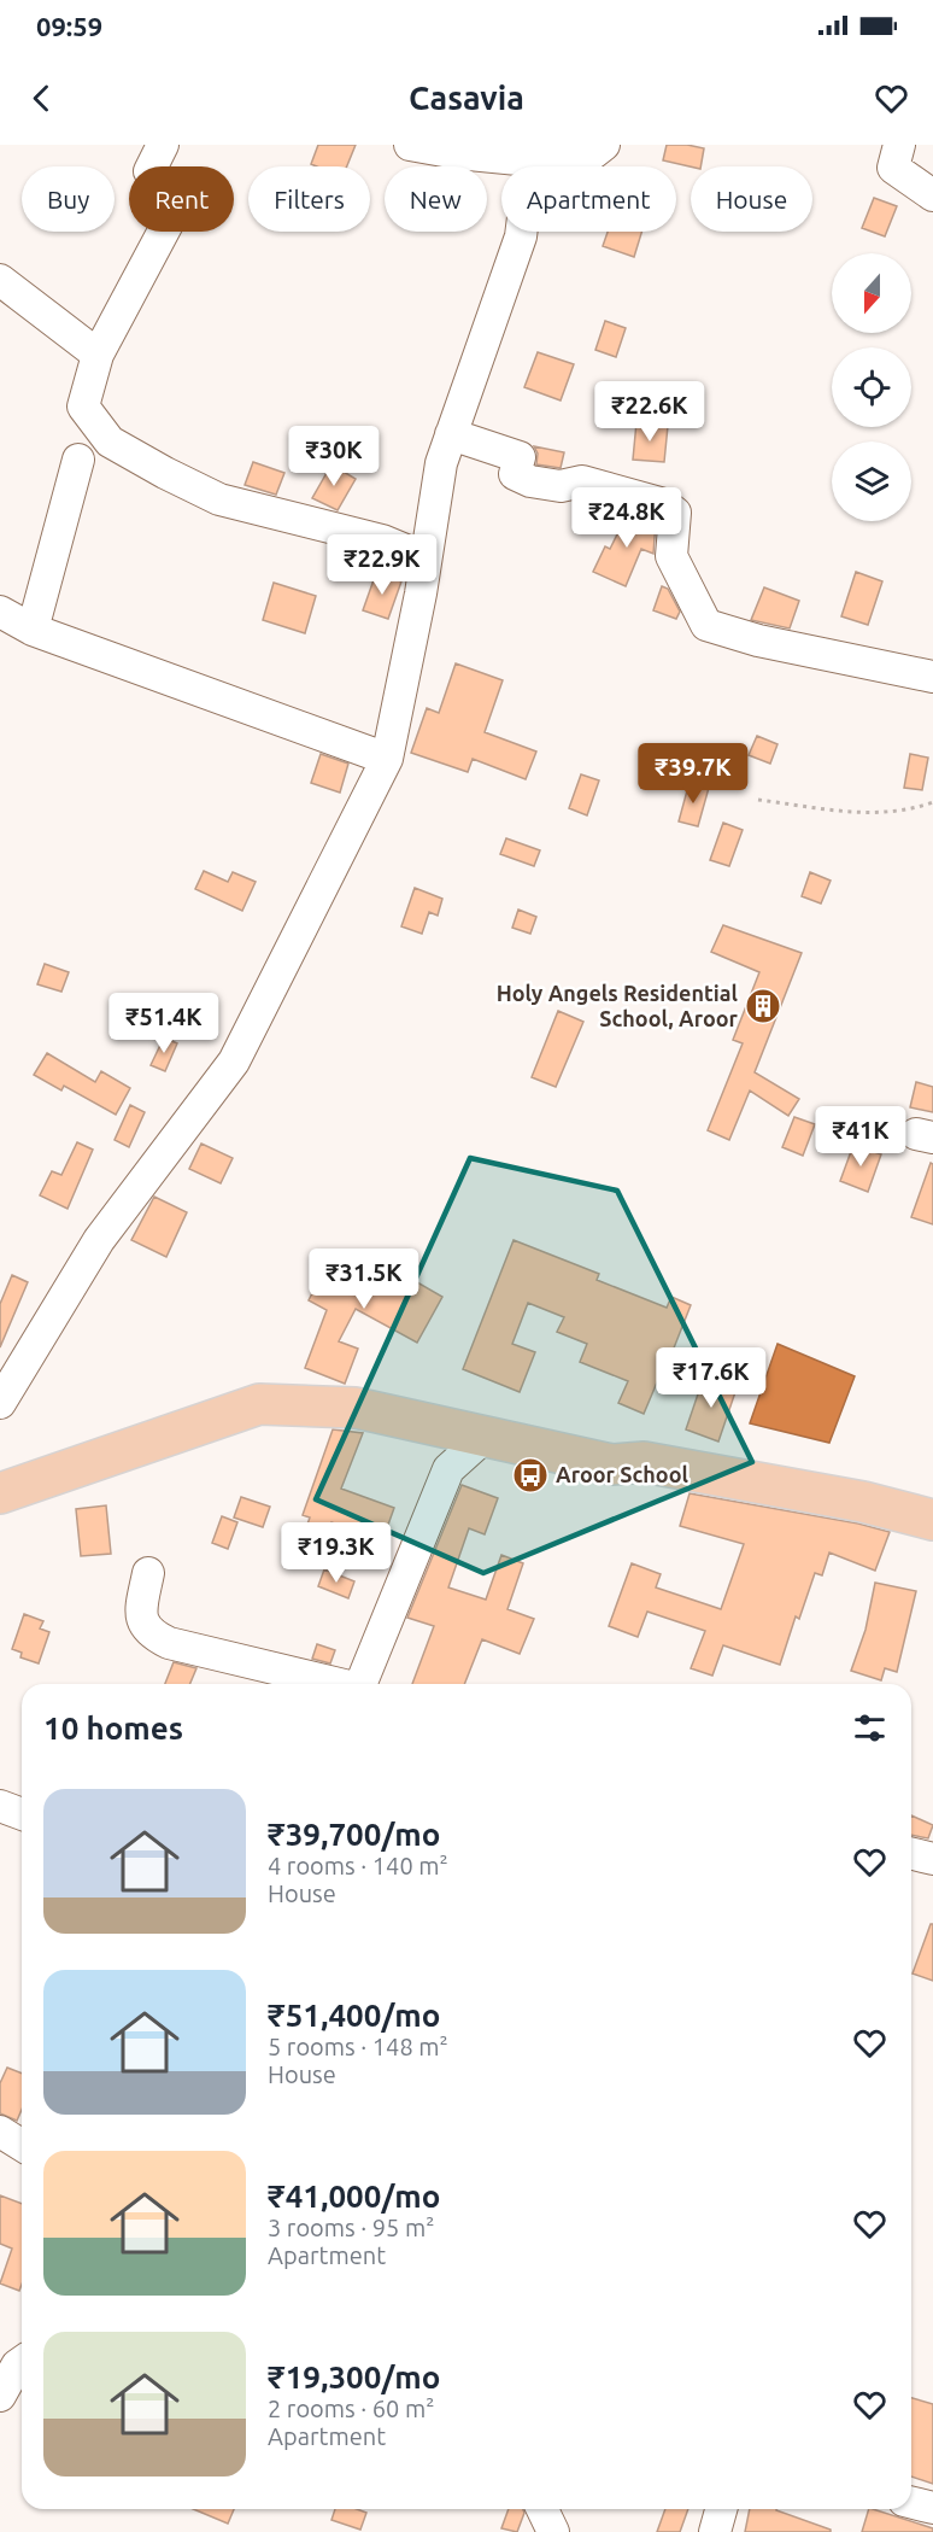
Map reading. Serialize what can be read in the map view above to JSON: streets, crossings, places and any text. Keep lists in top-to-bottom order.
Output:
{
  "places": {
    "building": ["Holy Angels Residential School, Aroor"],
    "bus stop": ["Aroor School"]
  },
  "north": "bottom",
  "page": {
    "status": "09:59",
    "header": "Casavia",
    "chip": [
      "Buy",
      "Rent",
      "Filters",
      "New",
      "Apartment",
      "House"
    ],
    "price": [
      "₹22.6K",
      "₹30K",
      "₹24.8K",
      "₹22.9K",
      "₹39.7K",
      "₹51.4K",
      "₹41K",
      "₹31.5K",
      "₹17.6K",
      "₹19.3K"
    ],
    "heading": "10 homes",
    "list": [
      {
        "name": "₹39,700/mo",
        "note": "4 rooms · 140 m² · House"
      },
      {
        "name": "₹51,400/mo",
        "note": "5 rooms · 148 m² · House"
      },
      {
        "name": "₹41,000/mo",
        "note": "3 rooms · 95 m² · Apartment"
      },
      {
        "name": "₹19,300/mo",
        "note": "2 rooms · 60 m² · Apartment"
      }
    ]
  }
}
